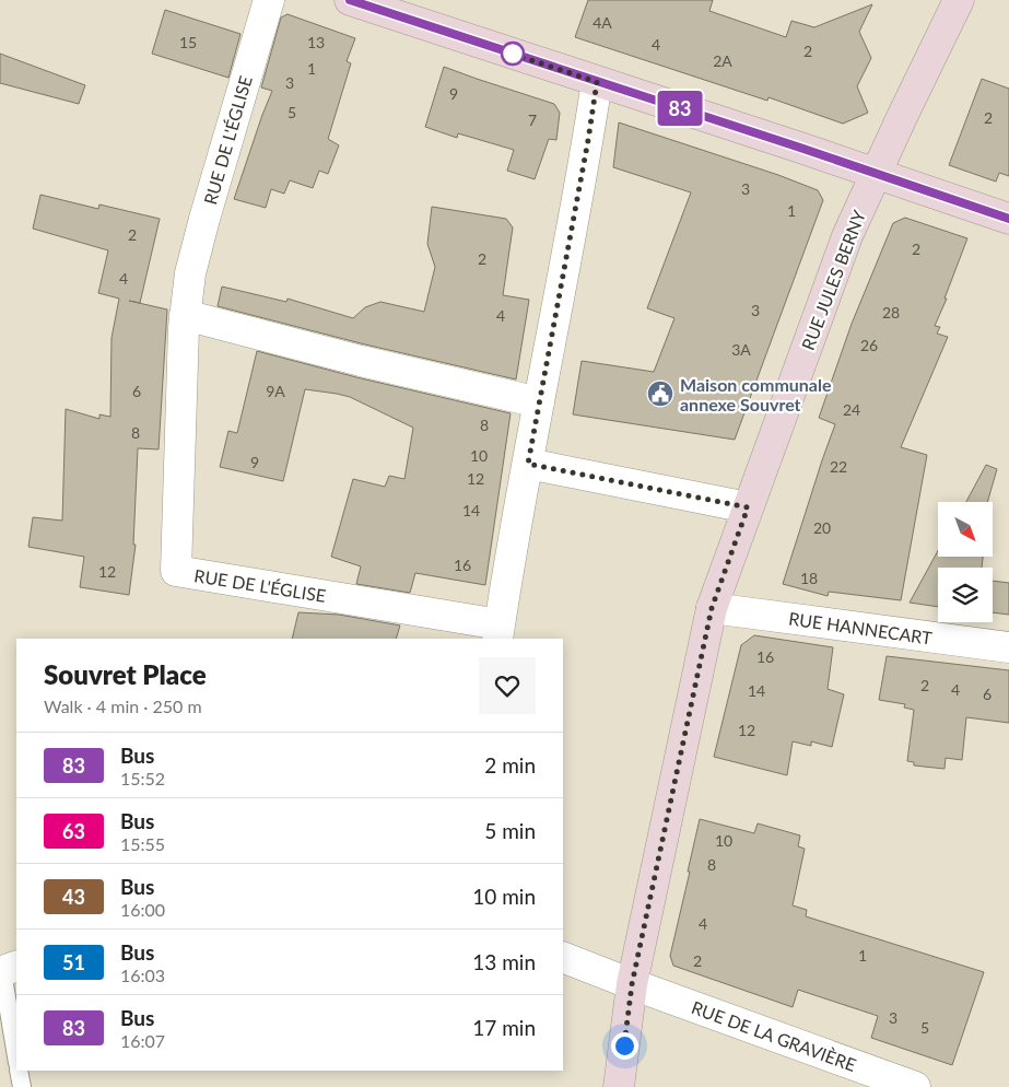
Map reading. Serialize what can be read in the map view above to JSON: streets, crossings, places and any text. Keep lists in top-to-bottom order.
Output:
{
  "streets": {
    "main road": ["RUE JULES BERNY"],
    "street": ["RUE DE L'ÉGLISE", "RUE HANNECART", "RUE DE LA GRAVIÈRE"]
  },
  "crossings": [
    ["RUE JULES BERNY", "RUE HANNECART"],
    ["RUE JULES BERNY", "RUE DE LA GRAVIÈRE"]
  ],
  "places": {
    "public building": ["Maison communale annexe Souvret"]
  },
  "lines": ["bus line 83"],
  "house_numbers": [
    "4A",
    "15",
    "13",
    "4",
    "2",
    "2A",
    "1",
    "3",
    "9",
    "5",
    "2",
    "7",
    "3",
    "1",
    "2",
    "2",
    "2",
    "4",
    "3",
    "28",
    "4",
    "26",
    "3A",
    "6",
    "9A",
    "24",
    "8",
    "8",
    "10",
    "9",
    "22",
    "12",
    "14",
    "20",
    "16",
    "12",
    "18",
    "16",
    "2",
    "4",
    "14",
    "6",
    "12",
    "10",
    "8",
    "4",
    "1",
    "2",
    "3",
    "5"
  ],
  "north": "bottom right",
  "page": {
    "on_map": "83",
    "heading": ["Souvret Place", "Walk · 4 min · 250 m"],
    "list": [
      {
        "mark": "83",
        "name": "Bus",
        "note": "15:52",
        "value": "2 min"
      },
      {
        "mark": "63",
        "name": "Bus",
        "note": "15:55",
        "value": "5 min"
      },
      {
        "mark": "43",
        "name": "Bus",
        "note": "16:00",
        "value": "10 min"
      },
      {
        "mark": "51",
        "name": "Bus",
        "note": "16:03",
        "value": "13 min"
      },
      {
        "mark": "83",
        "name": "Bus",
        "note": "16:07",
        "value": "17 min"
      }
    ]
  }
}
